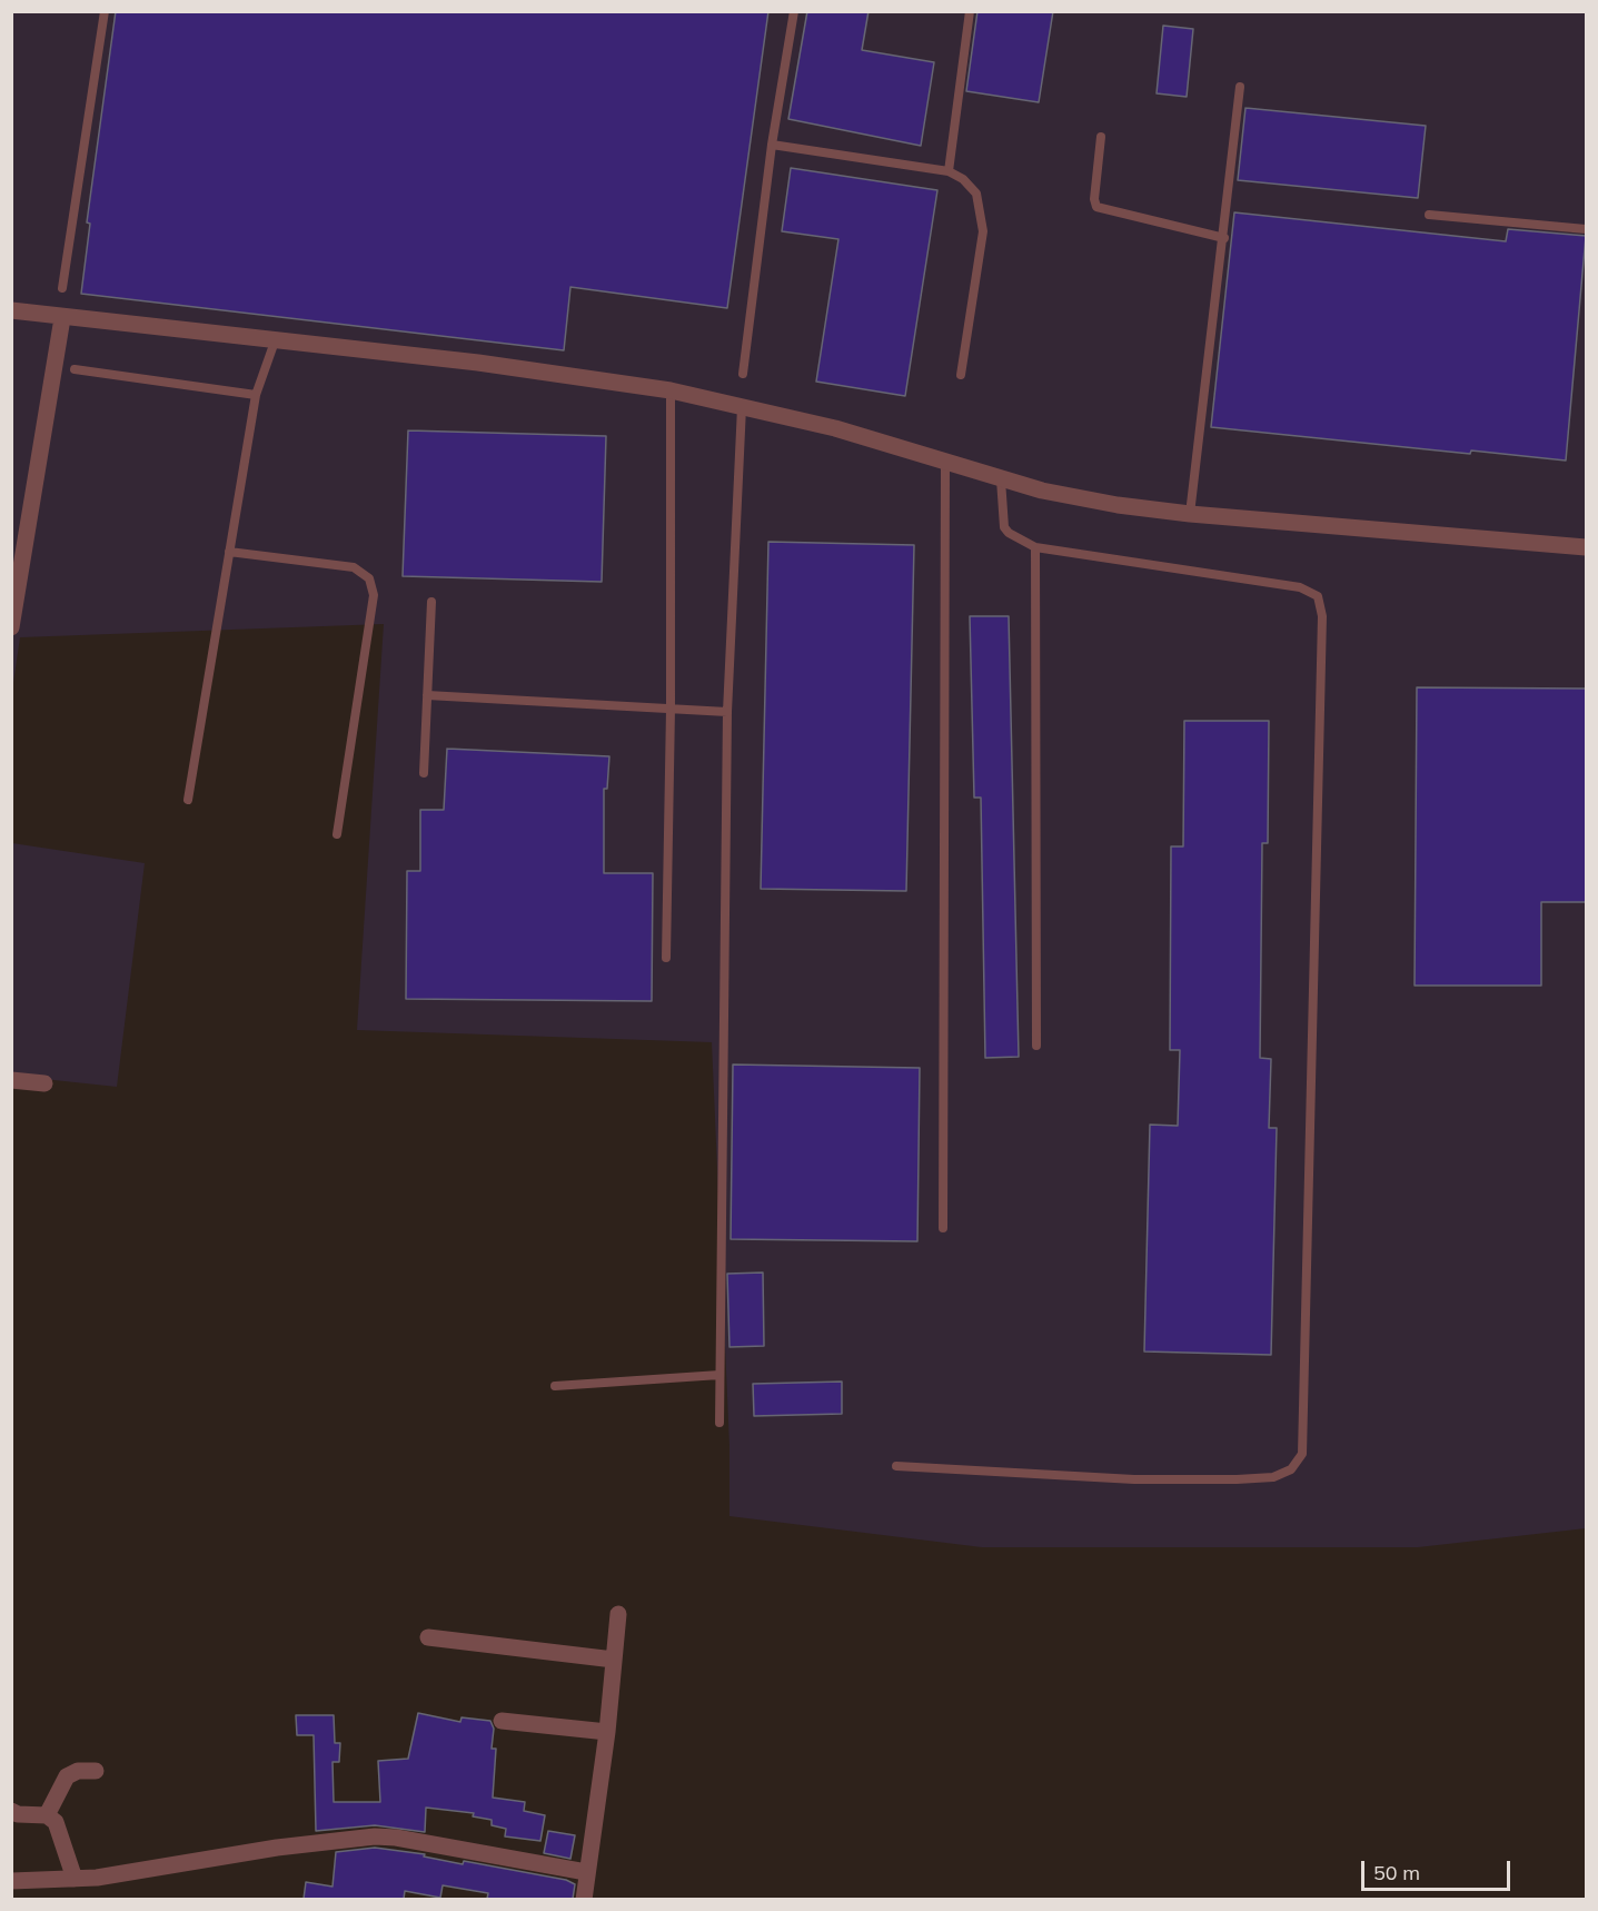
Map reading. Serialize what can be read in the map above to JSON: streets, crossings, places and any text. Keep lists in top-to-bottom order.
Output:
{
  "scale_bar": "50 m"
}
